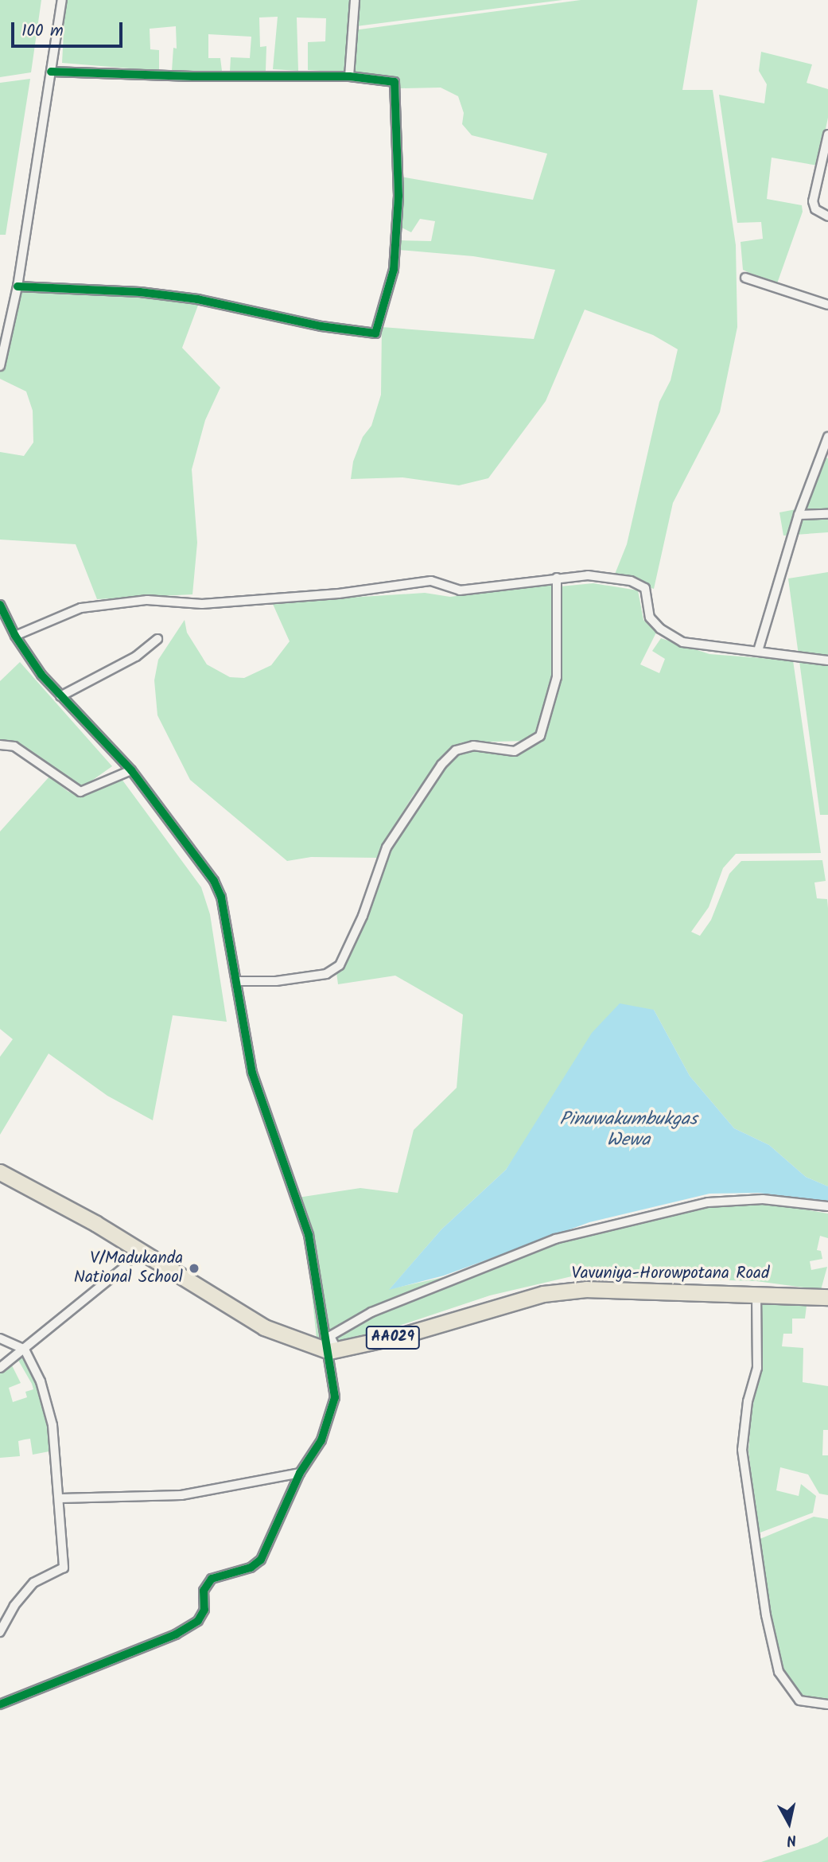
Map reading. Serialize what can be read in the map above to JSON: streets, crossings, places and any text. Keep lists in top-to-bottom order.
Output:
{
  "streets": {
    "highway": ["Vavuniya-Horowpotana Road", "AA029"]
  },
  "water": ["Pinuwakumbukgas Wewa"],
  "places": ["V/Madukanda National School"],
  "scale_bar": "100 m",
  "north": "bottom"
}
